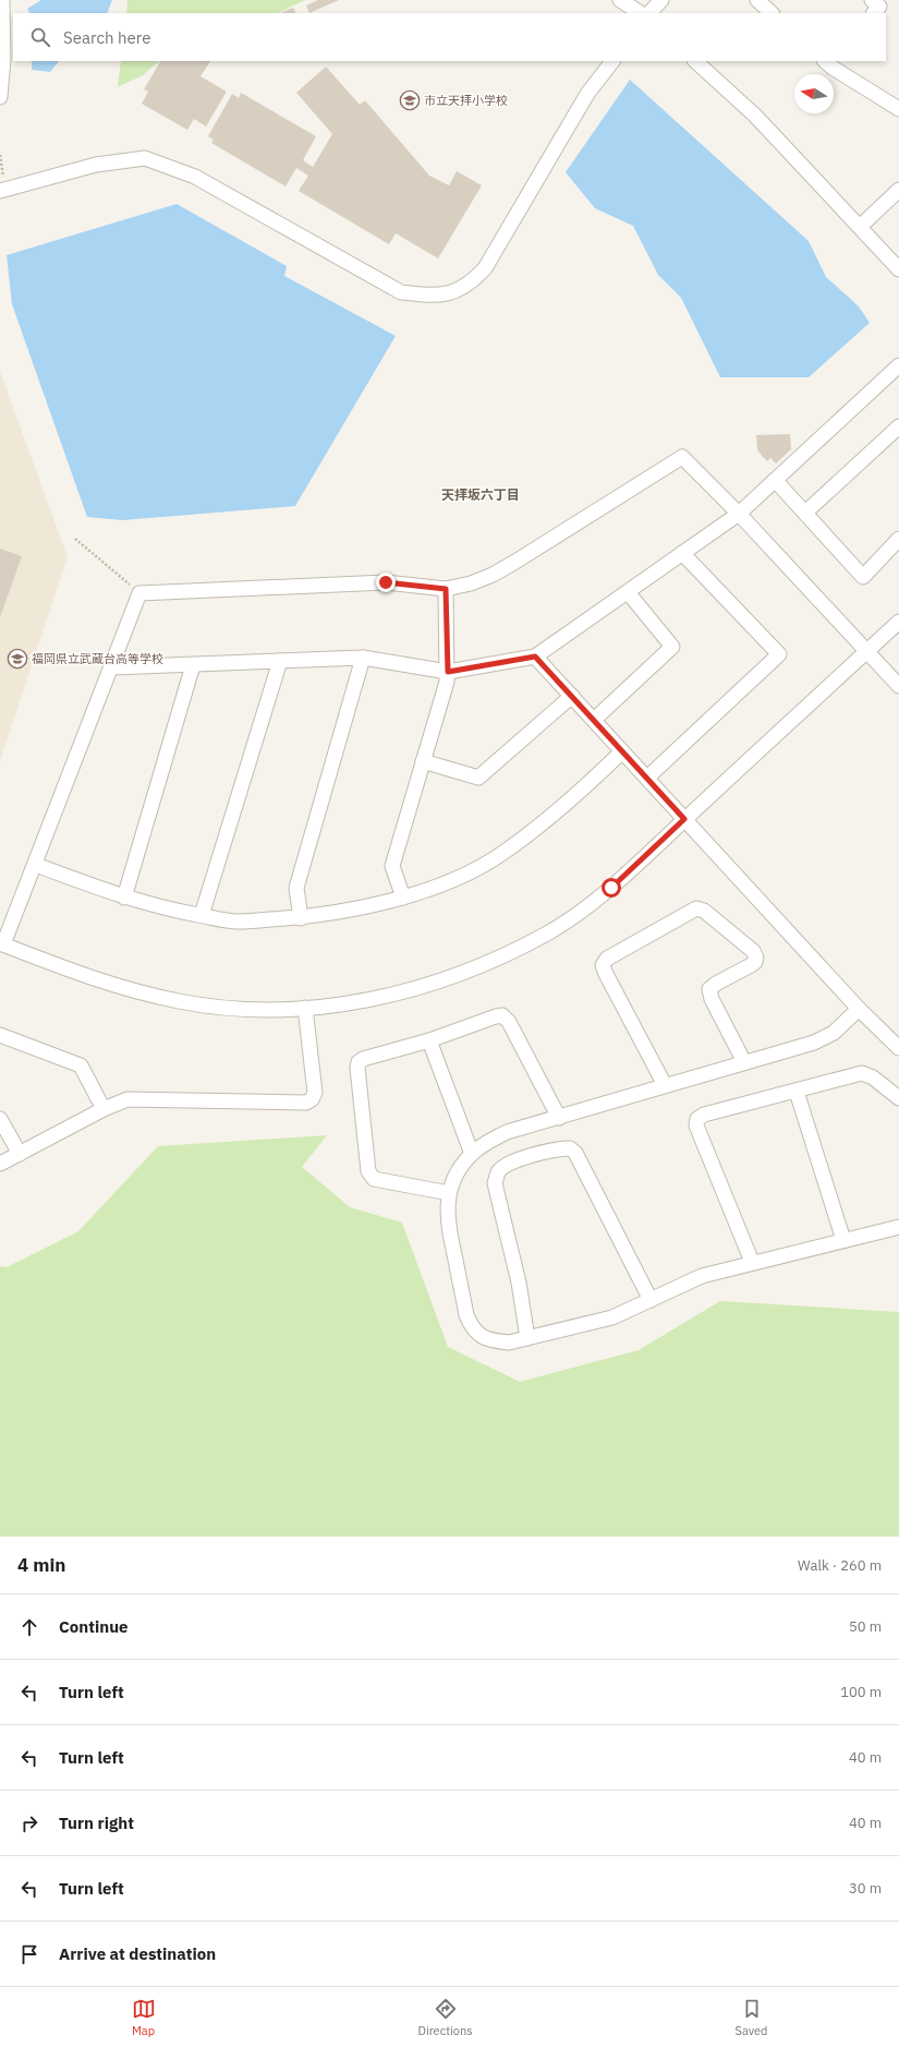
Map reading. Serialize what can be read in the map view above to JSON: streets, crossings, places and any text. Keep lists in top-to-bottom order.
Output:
{
  "districts": ["天拝坂六丁目"],
  "places": {
    "school or university": ["市立天拝小学校", "福岡県立武蔵台高等学校"]
  },
  "north": "left",
  "page": {
    "search": "Search here",
    "heading": ["4 min", "Walk · 260 m"],
    "list": [
      ["Continue", "50 m"],
      ["Turn left", "100 m"],
      ["Turn left", "40 m"],
      ["Turn right", "40 m"],
      ["Turn left", "30 m"],
      "Arrive at destination"
    ],
    "nav": ["Map", "Directions", "Saved"]
  }
}
